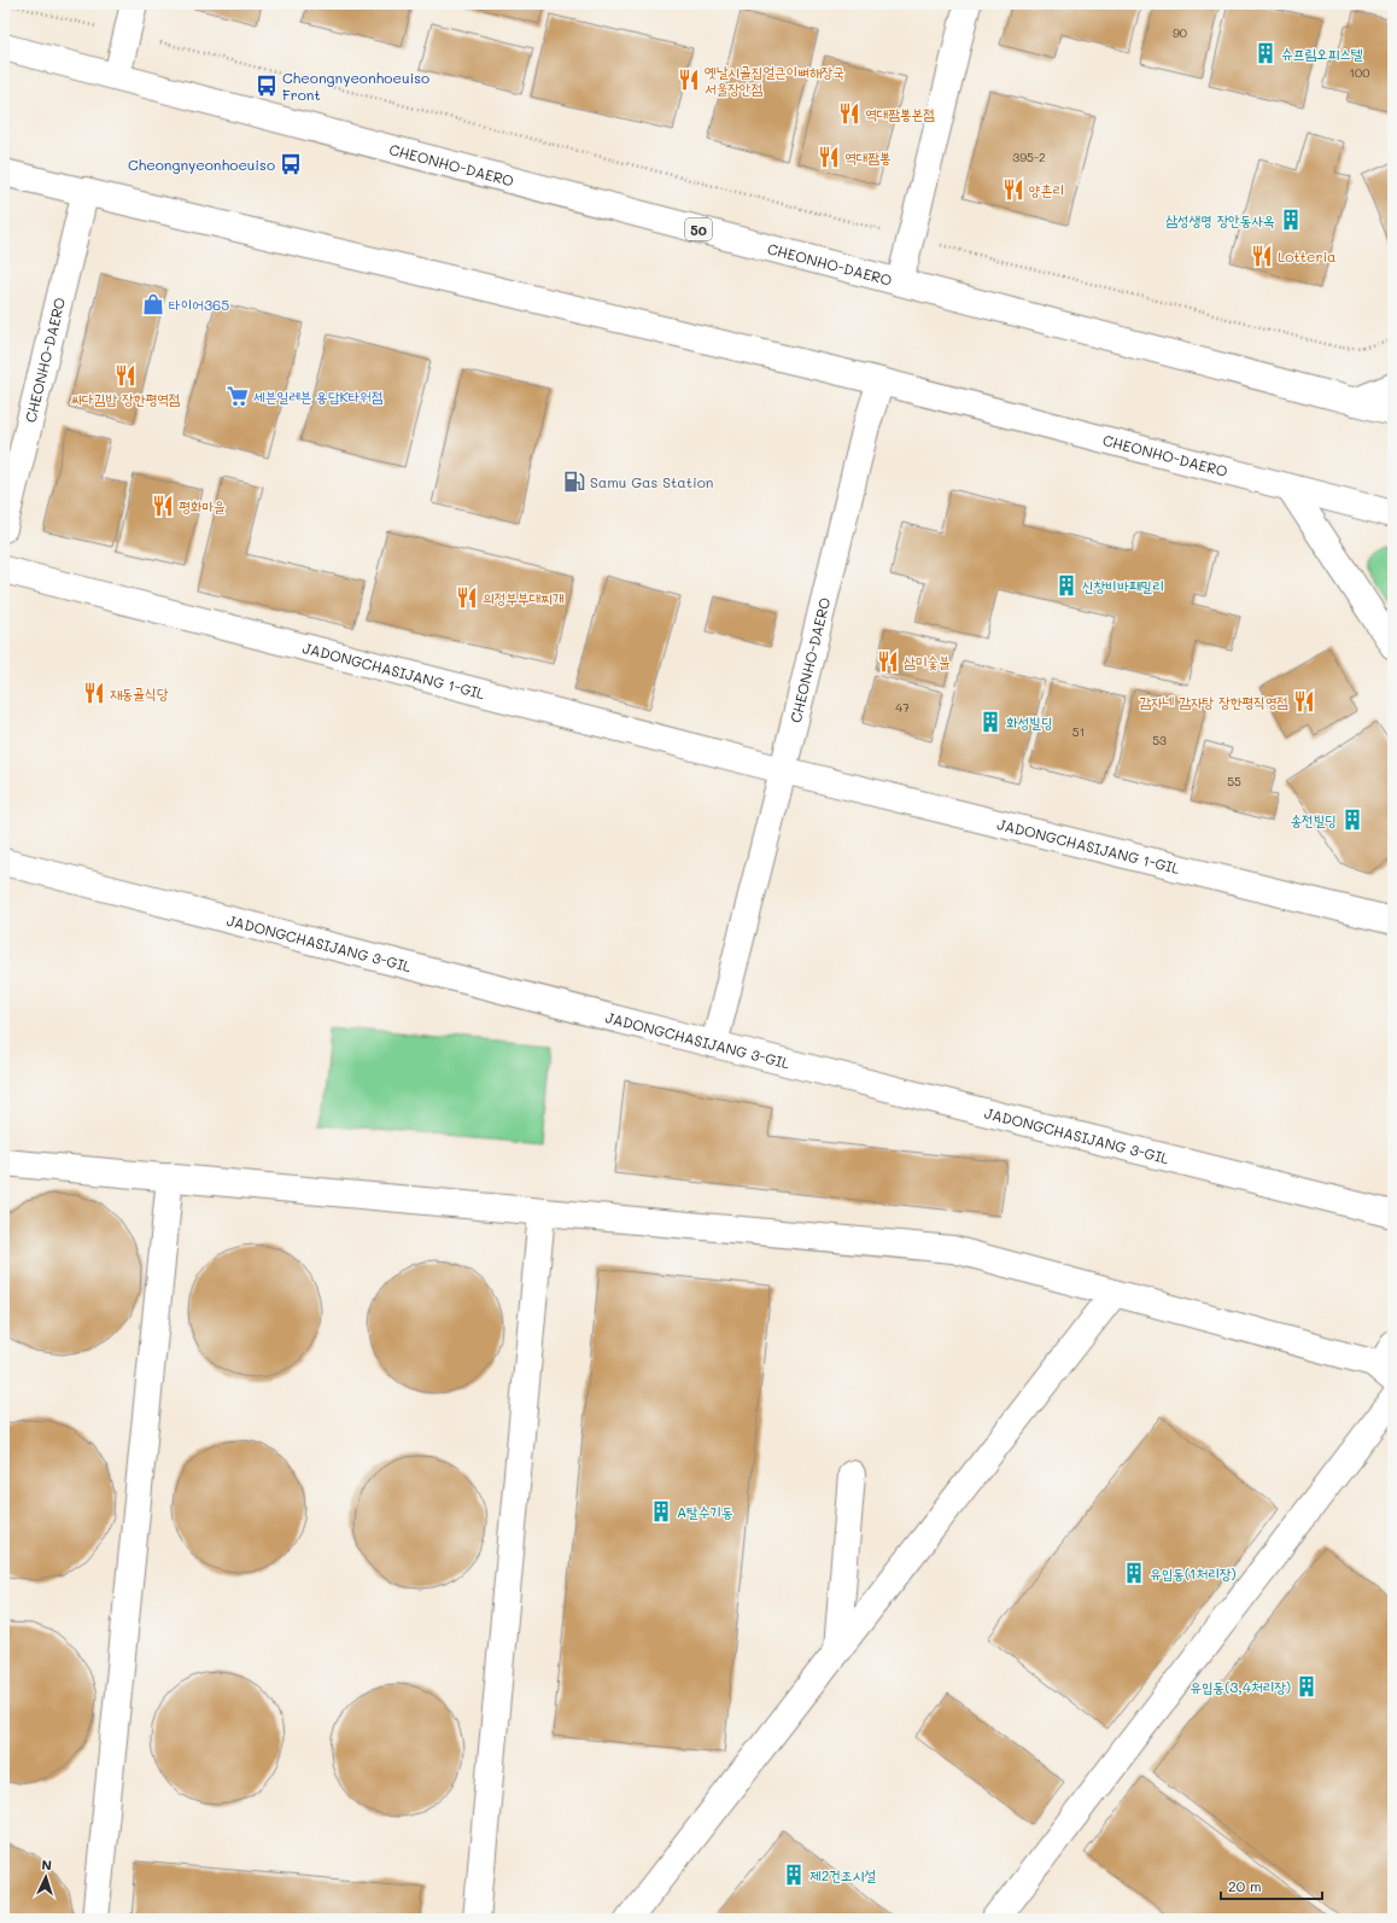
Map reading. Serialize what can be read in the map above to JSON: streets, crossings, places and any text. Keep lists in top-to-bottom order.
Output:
{
  "streets": {
    "street": [
      "CHEONHO-DAERO",
      "50",
      "JADONGCHASIJANG 1-GIL",
      "JADONGCHASIJANG 3-GIL"
    ]
  },
  "crossings": [
    ["CHEONHO-DAERO", "JADONGCHASIJANG 1-GIL"]
  ],
  "places": {
    "building": [
      "슈프림오피스텔",
      "삼성생명 장안동사옥",
      "신창비바패밀리",
      "화성빌딩",
      "송전빌딩",
      "A탈수기동",
      "유입동(1처리장)",
      "유입동(3,4처리장)",
      "제2건조시설"
    ],
    "restaurant": [
      "옛날시골집얼큰이뼈해장국 서울장안점",
      "역대짬뽕본점",
      "역대짬뽕",
      "양촌리",
      "Lotteria",
      "싸다김밥 장한평역점",
      "평화마을",
      "의정부부대찌개",
      "삼미숯불",
      "재동골식당",
      "감자네 감자탕 장한평직영점"
    ],
    "bus stop": ["Cheongnyeonhoeuiso Front", "Cheongnyeonhoeuiso"],
    "shop": ["타이어365"],
    "supermarket": ["세븐일레븐 용답K타워점"],
    "fuel station": ["Samu Gas Station"]
  },
  "house_numbers": [
    "90",
    "100",
    "395-2",
    "47",
    "51",
    "53",
    "55"
  ],
  "scale_bar": "20 m",
  "north": "top"
}
